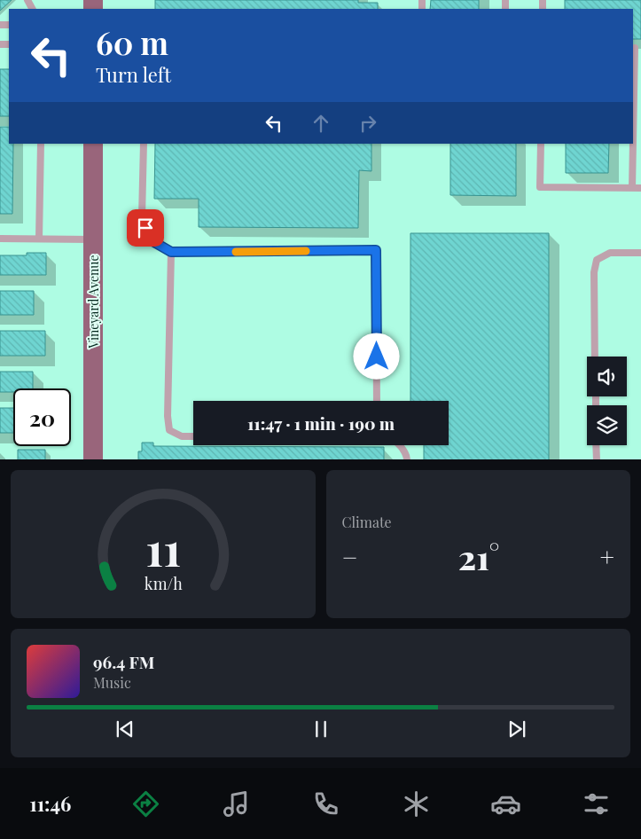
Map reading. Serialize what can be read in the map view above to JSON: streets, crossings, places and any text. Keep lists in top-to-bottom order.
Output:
{
  "streets": {
    "main road": ["Vineyard Avenue"]
  },
  "page": {
    "turn": ["60 m", "Turn left"],
    "limit": "20",
    "trip": "11:47 · 1 min · 190 m",
    "tile": "Climate",
    "heat": ["−", "21°", "+"],
    "song": ["96.4 FM", "Music"],
    "tabs": "11:46",
    "gauge": ["11", "km/h"]
  }
}
